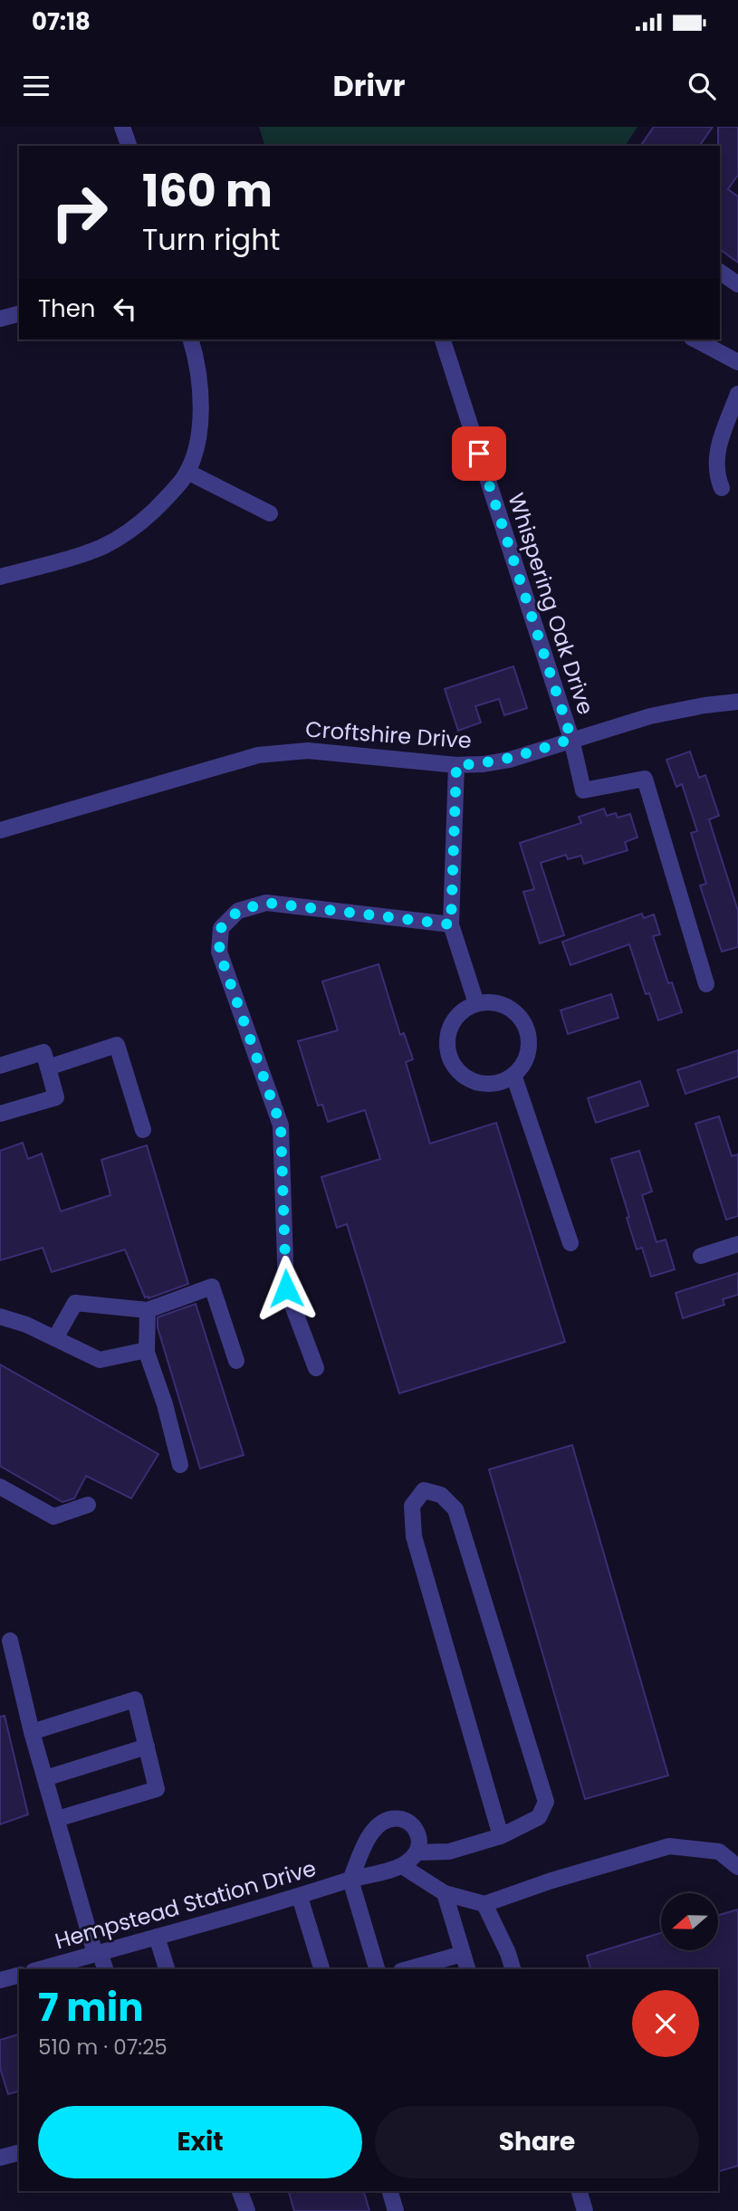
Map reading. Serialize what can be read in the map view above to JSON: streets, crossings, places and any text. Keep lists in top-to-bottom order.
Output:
{
  "streets": {
    "street": ["Whispering Oak Drive", "Croftshire Drive", "Hempstead Station Drive"]
  },
  "crossings": [
    ["Whispering Oak Drive", "Croftshire Drive"]
  ],
  "north": "left",
  "page": {
    "status": "07:18",
    "header": "Drivr",
    "turn": ["160 m", "Turn right"],
    "then": "Then",
    "heading": ["7 min", "510 m · 07:25"],
    "buttons": ["Exit", "Share"]
  }
}
